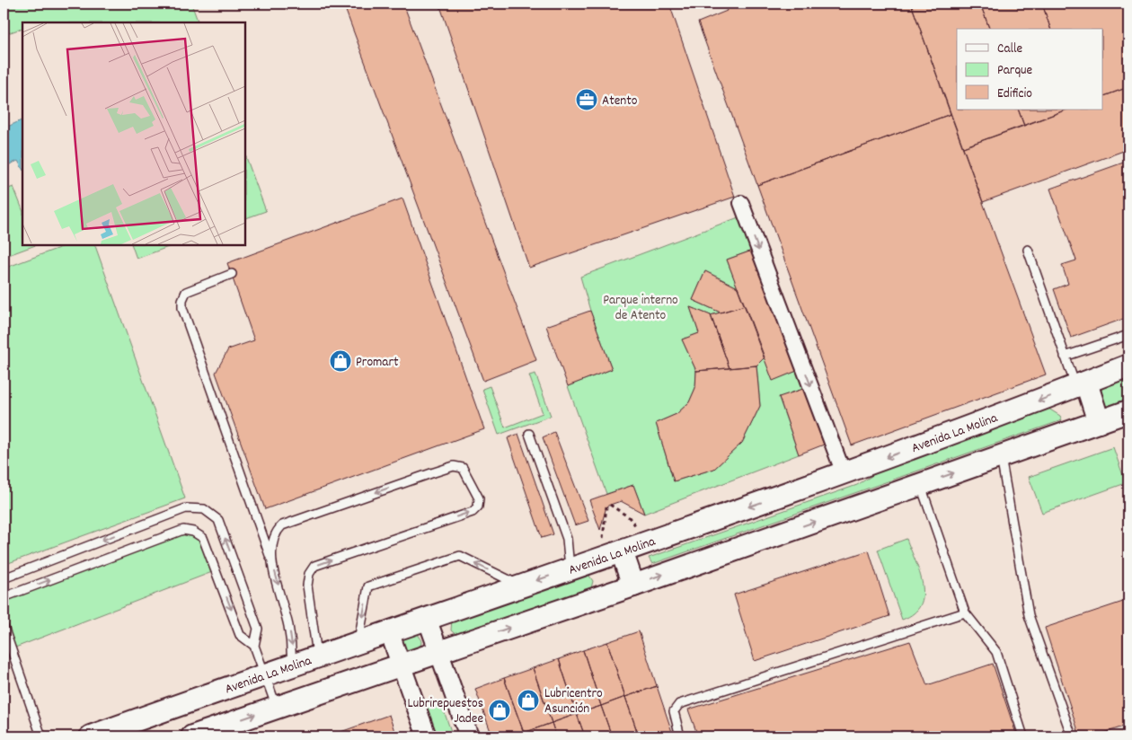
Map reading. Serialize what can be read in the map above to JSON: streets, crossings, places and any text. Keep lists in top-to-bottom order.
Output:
{
  "streets": {
    "main road": ["Avenida La Molina"]
  },
  "parks": ["Parque interno de Atento"],
  "places": {
    "office": ["Atento"],
    "shop": ["Promart", "Lubricentro Asunción", "Lubrirepuestos Jadee"]
  },
  "legend": ["Calle", "Parque", "Edificio"]
}
